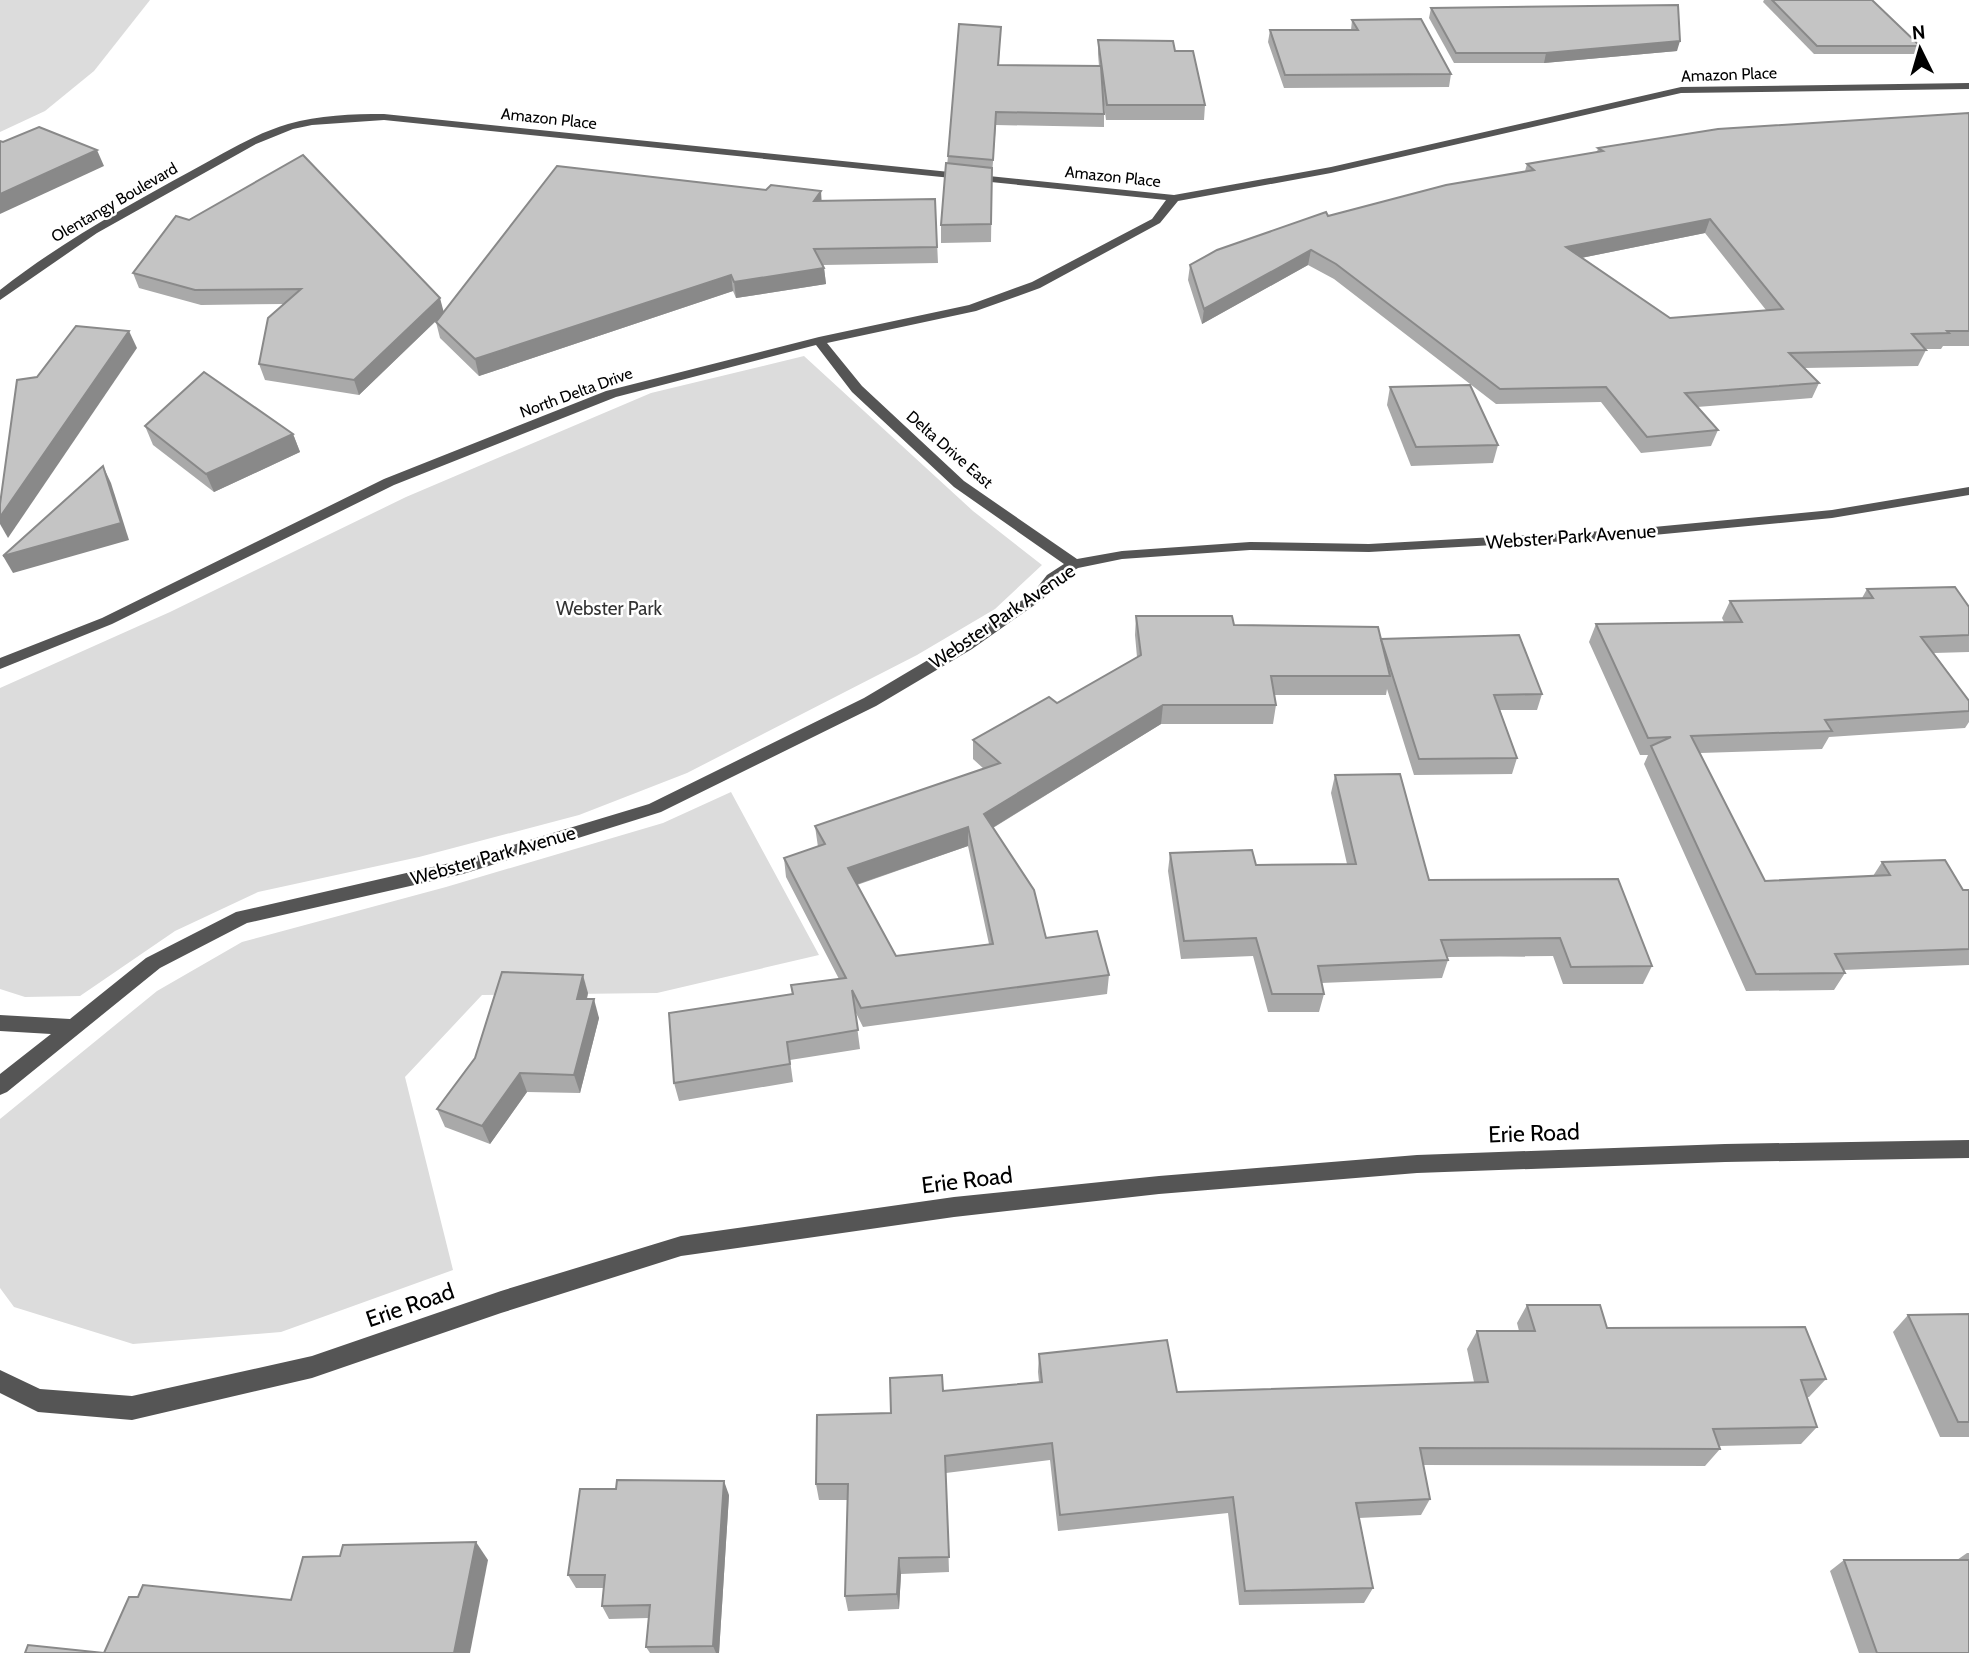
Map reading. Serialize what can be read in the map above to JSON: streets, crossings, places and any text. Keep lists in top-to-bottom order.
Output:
{
  "streets": {
    "street": [
      "Amazon Place",
      "Olentangy Boulevard",
      "North Delta Drive",
      "Delta Drive East",
      "Webster Park Avenue",
      "Erie Road"
    ]
  },
  "crossings": [
    ["Amazon Place", "Olentangy Boulevard"],
    ["Amazon Place", "North Delta Drive"],
    ["North Delta Drive", "Delta Drive East"],
    ["Delta Drive East", "Webster Park Avenue"]
  ],
  "parks": ["Webster Park"],
  "north": "top"
}
